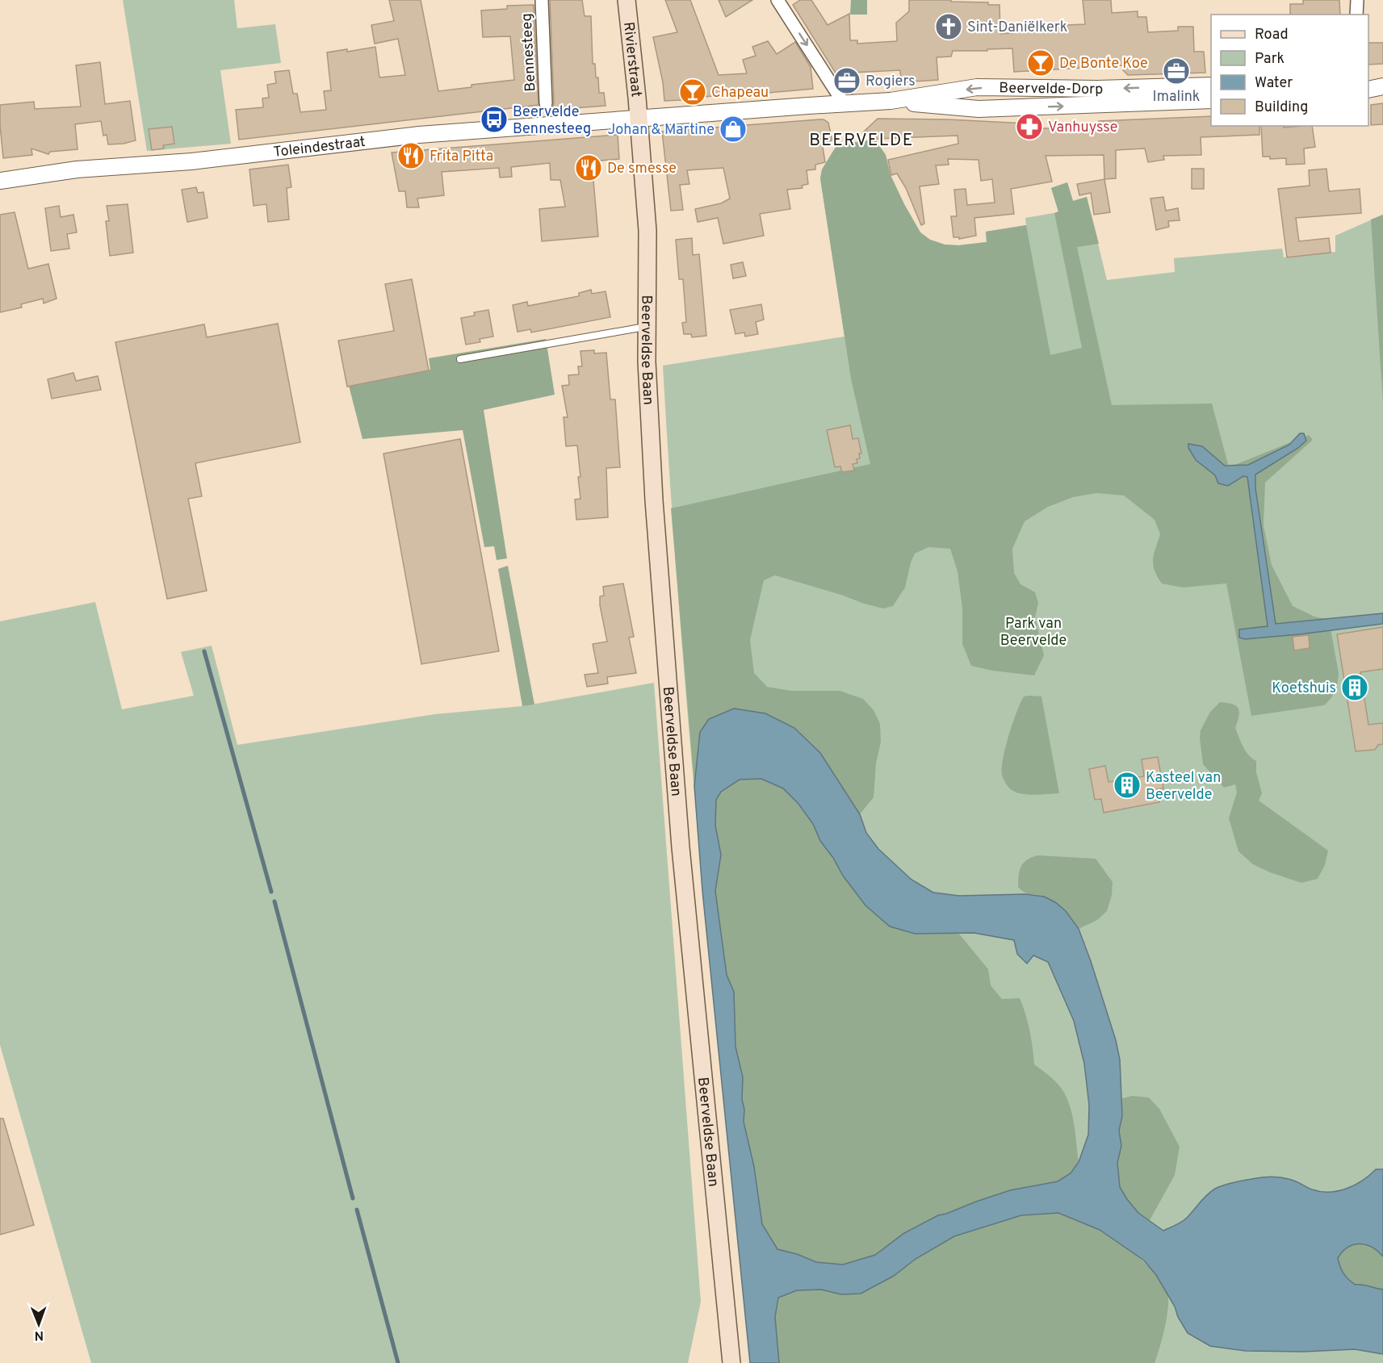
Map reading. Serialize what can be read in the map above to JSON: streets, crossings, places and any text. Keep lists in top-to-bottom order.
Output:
{
  "streets": {
    "main road": ["Rivierstraat", "Beerveldse Baan"],
    "street": ["Bennesteeg", "Beervelde-Dorp", "Toleindestraat"]
  },
  "crossings": [
    ["Rivierstraat", "Beervelde-Dorp"],
    ["Rivierstraat", "Toleindestraat"],
    ["Rivierstraat", "Beerveldse Baan"],
    ["Beervelde-Dorp", "Toleindestraat"],
    ["Beervelde-Dorp", "Beerveldse Baan"],
    ["Toleindestraat", "Beerveldse Baan"]
  ],
  "districts": ["BEERVELDE"],
  "parks": ["Park van Beervelde"],
  "places": {
    "church": ["Sint-Daniëlkerk"],
    "bar": ["De Bonte Koe", "Chapeau"],
    "office": ["Imalink", "Rogiers"],
    "bus stop": ["Beervelde Bennesteeg"],
    "pharmacy": ["Vanhuysse"],
    "shop": ["Johan & Martine"],
    "restaurant": ["Frita Pitta", "De smesse"],
    "building": ["Koetshuis", "Kasteel van Beervelde"]
  },
  "legend": [
    "Road",
    "Park",
    "Water",
    "Building"
  ],
  "north": "bottom"
}
